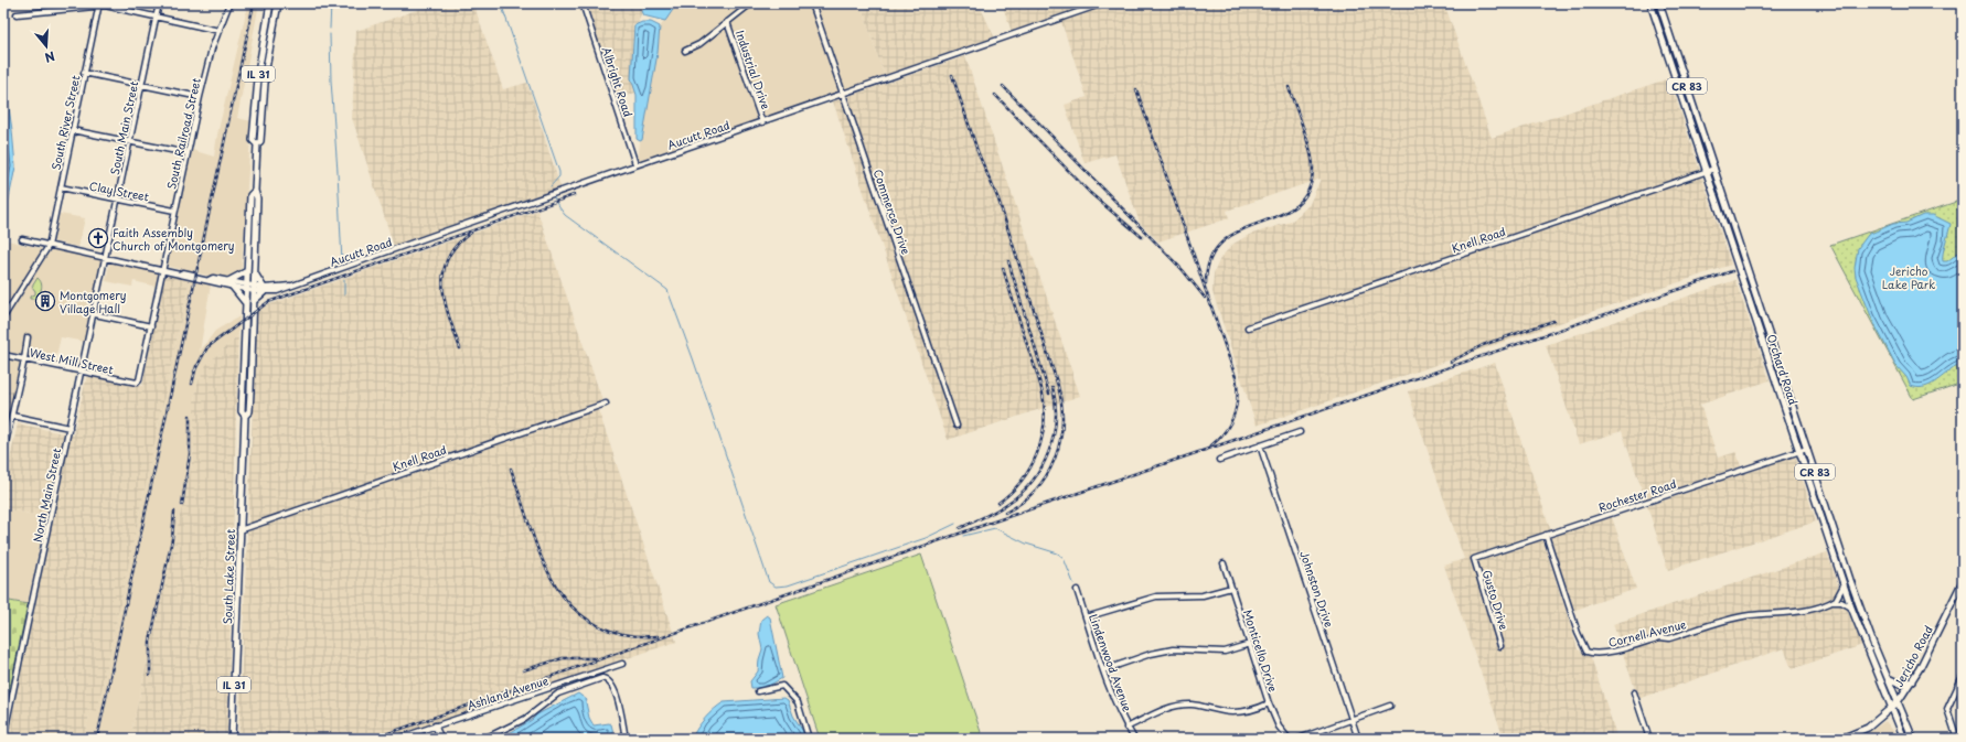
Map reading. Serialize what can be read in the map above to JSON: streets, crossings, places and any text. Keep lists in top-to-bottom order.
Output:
{
  "streets": {
    "main road": [
      "IL 31",
      "CR 83",
      "Orchard Road",
      "South Lake Street",
      "Jericho Road"
    ],
    "street": [
      "Industrial Drive",
      "Albright Road",
      "South River Street",
      "South Main Street",
      "South Railroad Street",
      "Aucutt Road",
      "Clay Street",
      "Commerce Drive",
      "Knell Road",
      "West Mill Street",
      "North Main Street",
      "Rochester Road",
      "Johnston Drive",
      "Gusto Drive",
      "Cornell Avenue",
      "Monticello Drive",
      "Lindenwood Avenue",
      "Ashland Avenue"
    ]
  },
  "crossings": [
    ["Industrial Drive", "Aucutt Road"],
    ["Albright Road", "Aucutt Road"],
    ["South River Street", "Aucutt Road"],
    ["South River Street", "Clay Street"],
    ["South Main Street", "Aucutt Road"],
    ["South Main Street", "Clay Street"],
    ["South Main Street", "North Main Street"],
    ["South Railroad Street", "Aucutt Road"],
    ["South Railroad Street", "Clay Street"],
    ["South Railroad Street", "West Mill Street"],
    ["Aucutt Road", "Commerce Drive"],
    ["Aucutt Road", "North Main Street"],
    ["Aucutt Road", "South Lake Street"],
    ["Knell Road", "Orchard Road"],
    ["Knell Road", "South Lake Street"],
    ["West Mill Street", "North Main Street"],
    ["Orchard Road", "Rochester Road"],
    ["Orchard Road", "Jericho Road"],
    ["Rochester Road", "Gusto Drive"],
    ["Rochester Road", "Cornell Avenue"]
  ],
  "parks": ["Jericho Lake Park"],
  "places": {
    "church": ["Faith Assembly Church of Montgomery"],
    "building": ["Montgomery Village Hall"]
  },
  "north": "bottom"
}
